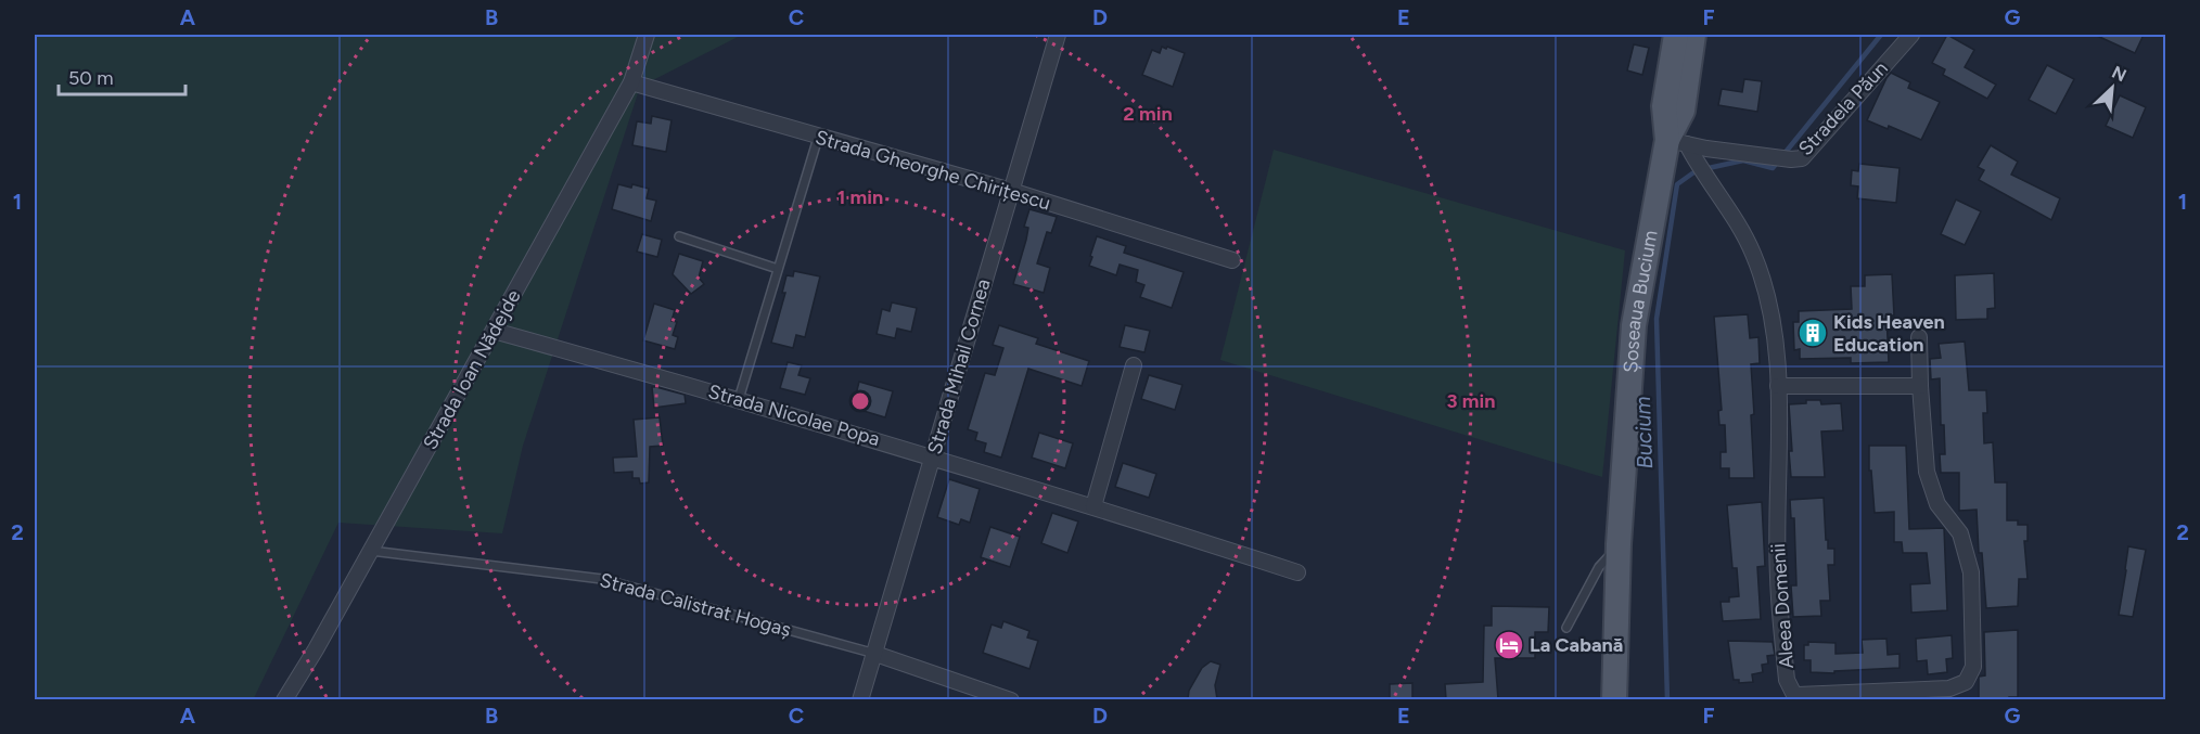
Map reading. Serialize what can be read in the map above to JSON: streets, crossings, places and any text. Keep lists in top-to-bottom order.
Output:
{
  "streets": {
    "main road": ["Șoseaua Bucium"],
    "street": [
      "Stradela Păun",
      "Strada Gheorghe Chirițescu",
      "Strada Mihail Cornea",
      "Strada Ioan Nădejde",
      "Strada Nicolae Popa",
      "Strada Calistrat Hogaș",
      "Aleea Domenii"
    ]
  },
  "crossings": [
    ["Stradela Păun", "Șoseaua Bucium"],
    ["Stradela Păun", "Aleea Domenii"],
    ["Strada Gheorghe Chirițescu", "Strada Mihail Cornea"],
    ["Strada Gheorghe Chirițescu", "Strada Ioan Nădejde"],
    ["Șoseaua Bucium", "Aleea Domenii"],
    ["Strada Mihail Cornea", "Strada Nicolae Popa"],
    ["Strada Mihail Cornea", "Strada Calistrat Hogaș"],
    ["Strada Ioan Nădejde", "Strada Nicolae Popa"],
    ["Strada Ioan Nădejde", "Strada Calistrat Hogaș"]
  ],
  "water": ["Bucium"],
  "places": {
    "building": ["Kids Heaven Education"],
    "hotel": ["La Cabană"]
  },
  "scale_bar": "50 m",
  "north": "top right",
  "grid": {
    "columns": [
      "A",
      "B",
      "C",
      "D",
      "E",
      "F",
      "G"
    ],
    "rows": ["1", "2"]
  },
  "rings": ["2 min", "1 min", "3 min"]
}
